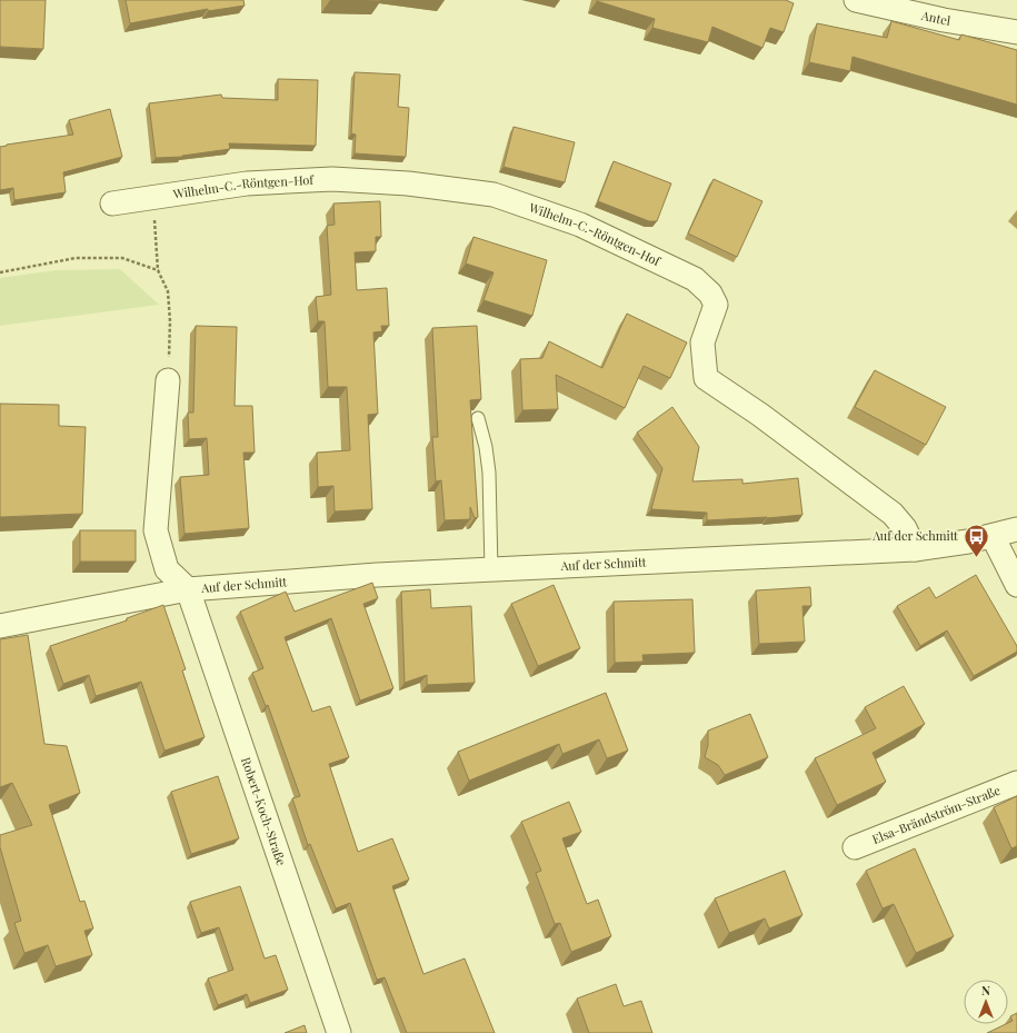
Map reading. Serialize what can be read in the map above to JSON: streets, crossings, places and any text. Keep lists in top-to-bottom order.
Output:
{
  "streets": {
    "street": [
      "Antel",
      "Wilhelm-C.-Röntgen-Hof",
      "Auf der Schmitt",
      "Robert-Koch-Straße",
      "Elsa-Brändström-Straße"
    ]
  },
  "crossings": [
    ["Wilhelm-C.-Röntgen-Hof", "Auf der Schmitt"],
    ["Auf der Schmitt", "Robert-Koch-Straße"]
  ],
  "places": {
    "bus stop": ["Auf der Schmitt"]
  },
  "north": "top"
}
